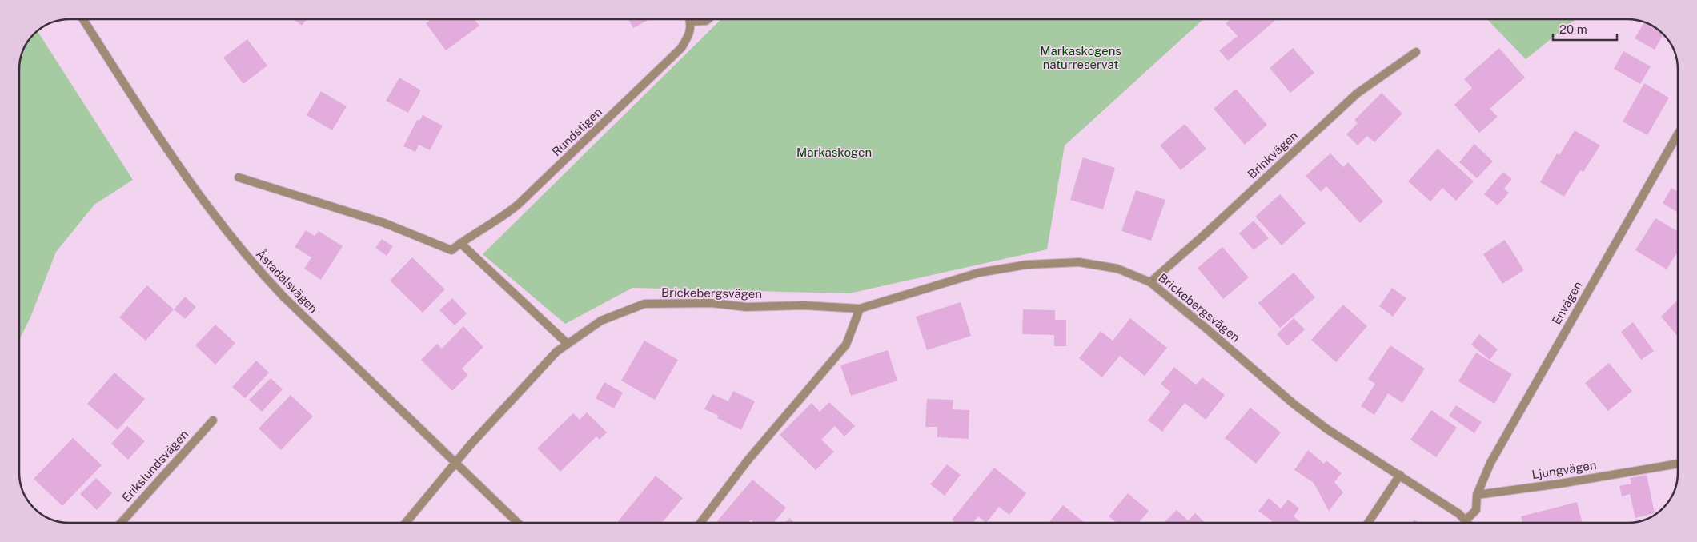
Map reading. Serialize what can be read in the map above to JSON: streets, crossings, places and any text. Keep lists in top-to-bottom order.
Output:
{
  "streets": {
    "street": [
      "Rundstigen",
      "Brinkvägen",
      "Åstadalsvägen",
      "Brickebergsvägen",
      "Envägen",
      "Erikslundsvägen",
      "Ljungvägen"
    ]
  },
  "crossings": [
    ["Brinkvägen", "Brickebergsvägen"],
    ["Åstadalsvägen", "Brickebergsvägen"],
    ["Envägen", "Ljungvägen"]
  ],
  "parks": ["Markaskogens naturreservat", "Markaskogen"],
  "scale_bar": "20 m"
}
